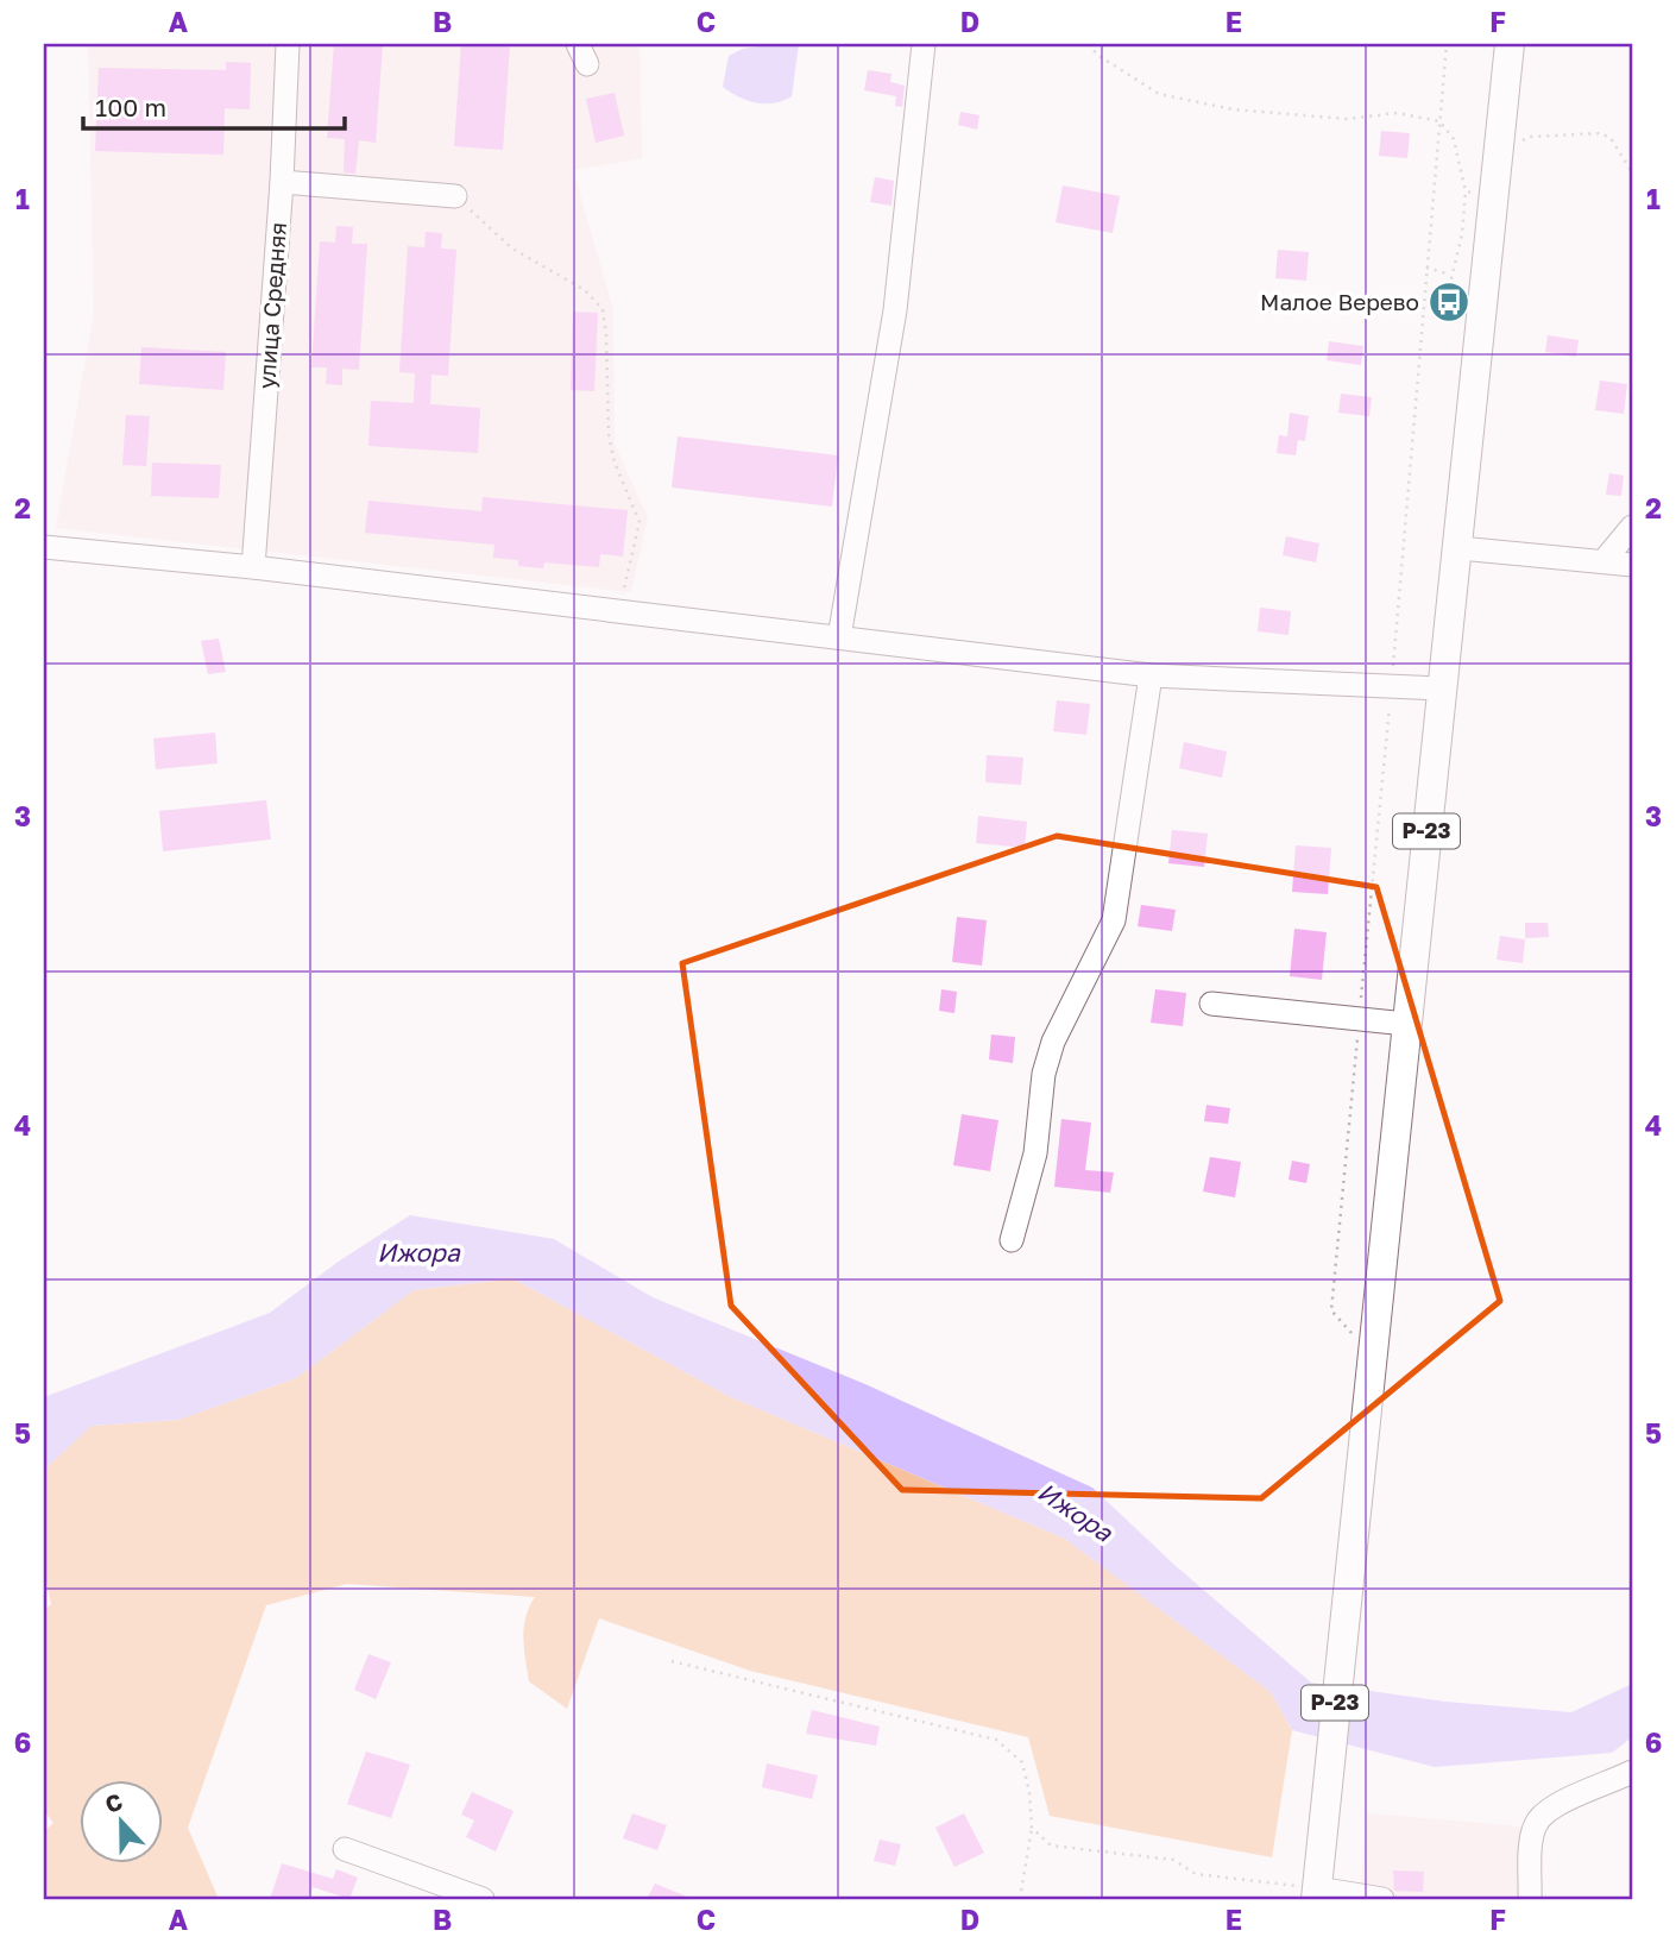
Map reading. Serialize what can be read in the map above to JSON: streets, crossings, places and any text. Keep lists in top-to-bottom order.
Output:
{
  "streets": {
    "main road": ["Р-23"],
    "street": ["улица Средняя"]
  },
  "water": ["Ижора"],
  "places": {
    "bus stop": ["Малое Верево"]
  },
  "scale_bar": "100 m",
  "north": "top",
  "grid": {
    "columns": [
      "A",
      "B",
      "C",
      "D",
      "E",
      "F"
    ],
    "rows": [
      "1",
      "2",
      "3",
      "4",
      "5",
      "6"
    ]
  }
}
